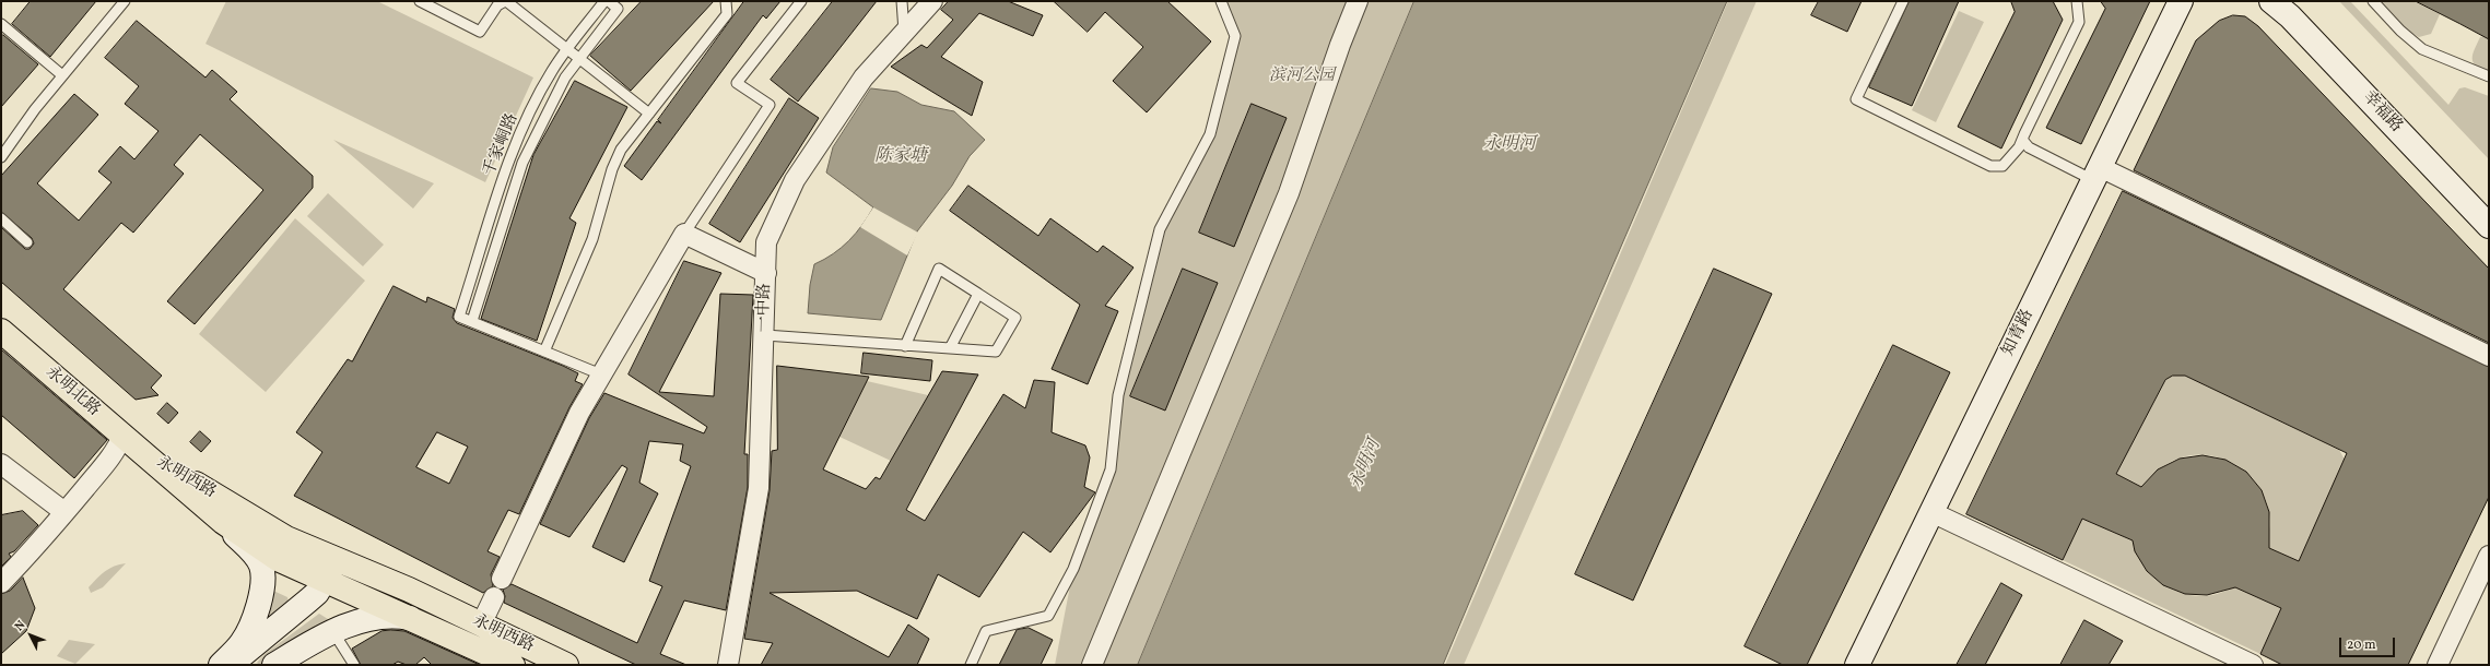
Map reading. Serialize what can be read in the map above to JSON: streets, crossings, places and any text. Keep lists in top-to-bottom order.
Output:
{
  "streets": {
    "main road": [
      "幸福路",
      "知青路",
      "永明北路",
      "永明西路"
    ],
    "street": ["一中路"],
    "lane": ["千家峒路"]
  },
  "crossings": [
    ["永明北路", "永明西路"]
  ],
  "water": ["永明河", "陈家塘"],
  "parks": ["滨河公园"],
  "scale_bar": "20 m",
  "north": "top left"
}
